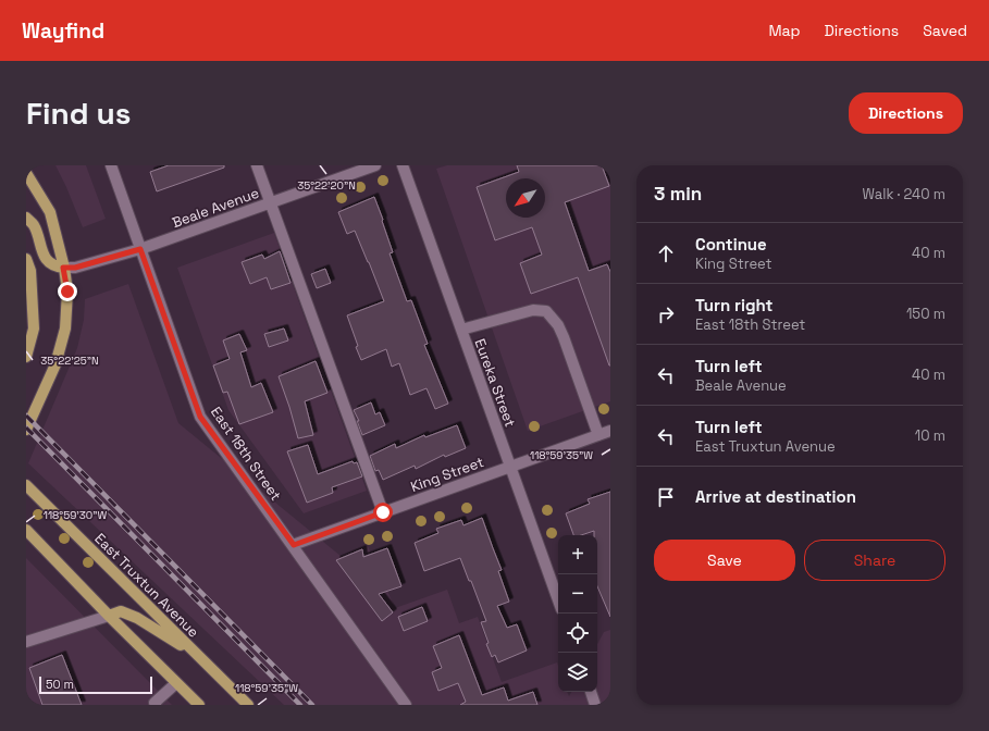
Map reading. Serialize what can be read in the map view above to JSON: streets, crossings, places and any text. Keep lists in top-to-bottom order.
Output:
{
  "streets": {
    "main road": ["East Truxtun Avenue"],
    "street": [
      "Beale Avenue",
      "Eureka Street",
      "East 18th Street",
      "King Street"
    ]
  },
  "crossings": [
    ["Beale Avenue", "East 18th Street"],
    ["Eureka Street", "King Street"],
    ["East 18th Street", "King Street"]
  ],
  "scale_bar": "50 m",
  "north": "bottom left",
  "page": {
    "header": "Wayfind",
    "nav": ["Map", "Directions", "Saved"],
    "buttons": [
      "Directions",
      ["Save", "Share"]
    ],
    "title": "Find us",
    "heading": ["3 min", "Walk · 240 m"],
    "list": [
      ["Continue", "King Street", "40 m"],
      ["Turn right", "East 18th Street", "150 m"],
      ["Turn left", "Beale Avenue", "40 m"],
      ["Turn left", "East Truxtun Avenue", "10 m"],
      "Arrive at destination"
    ],
    "map_buttons": ["+", "−"],
    "scale": "50 m"
  },
  "coordinates": [
    "35°22'20\"N",
    "35°22'25\"N",
    "118°59'35\"W",
    "118°59'30\"W"
  ]
}
